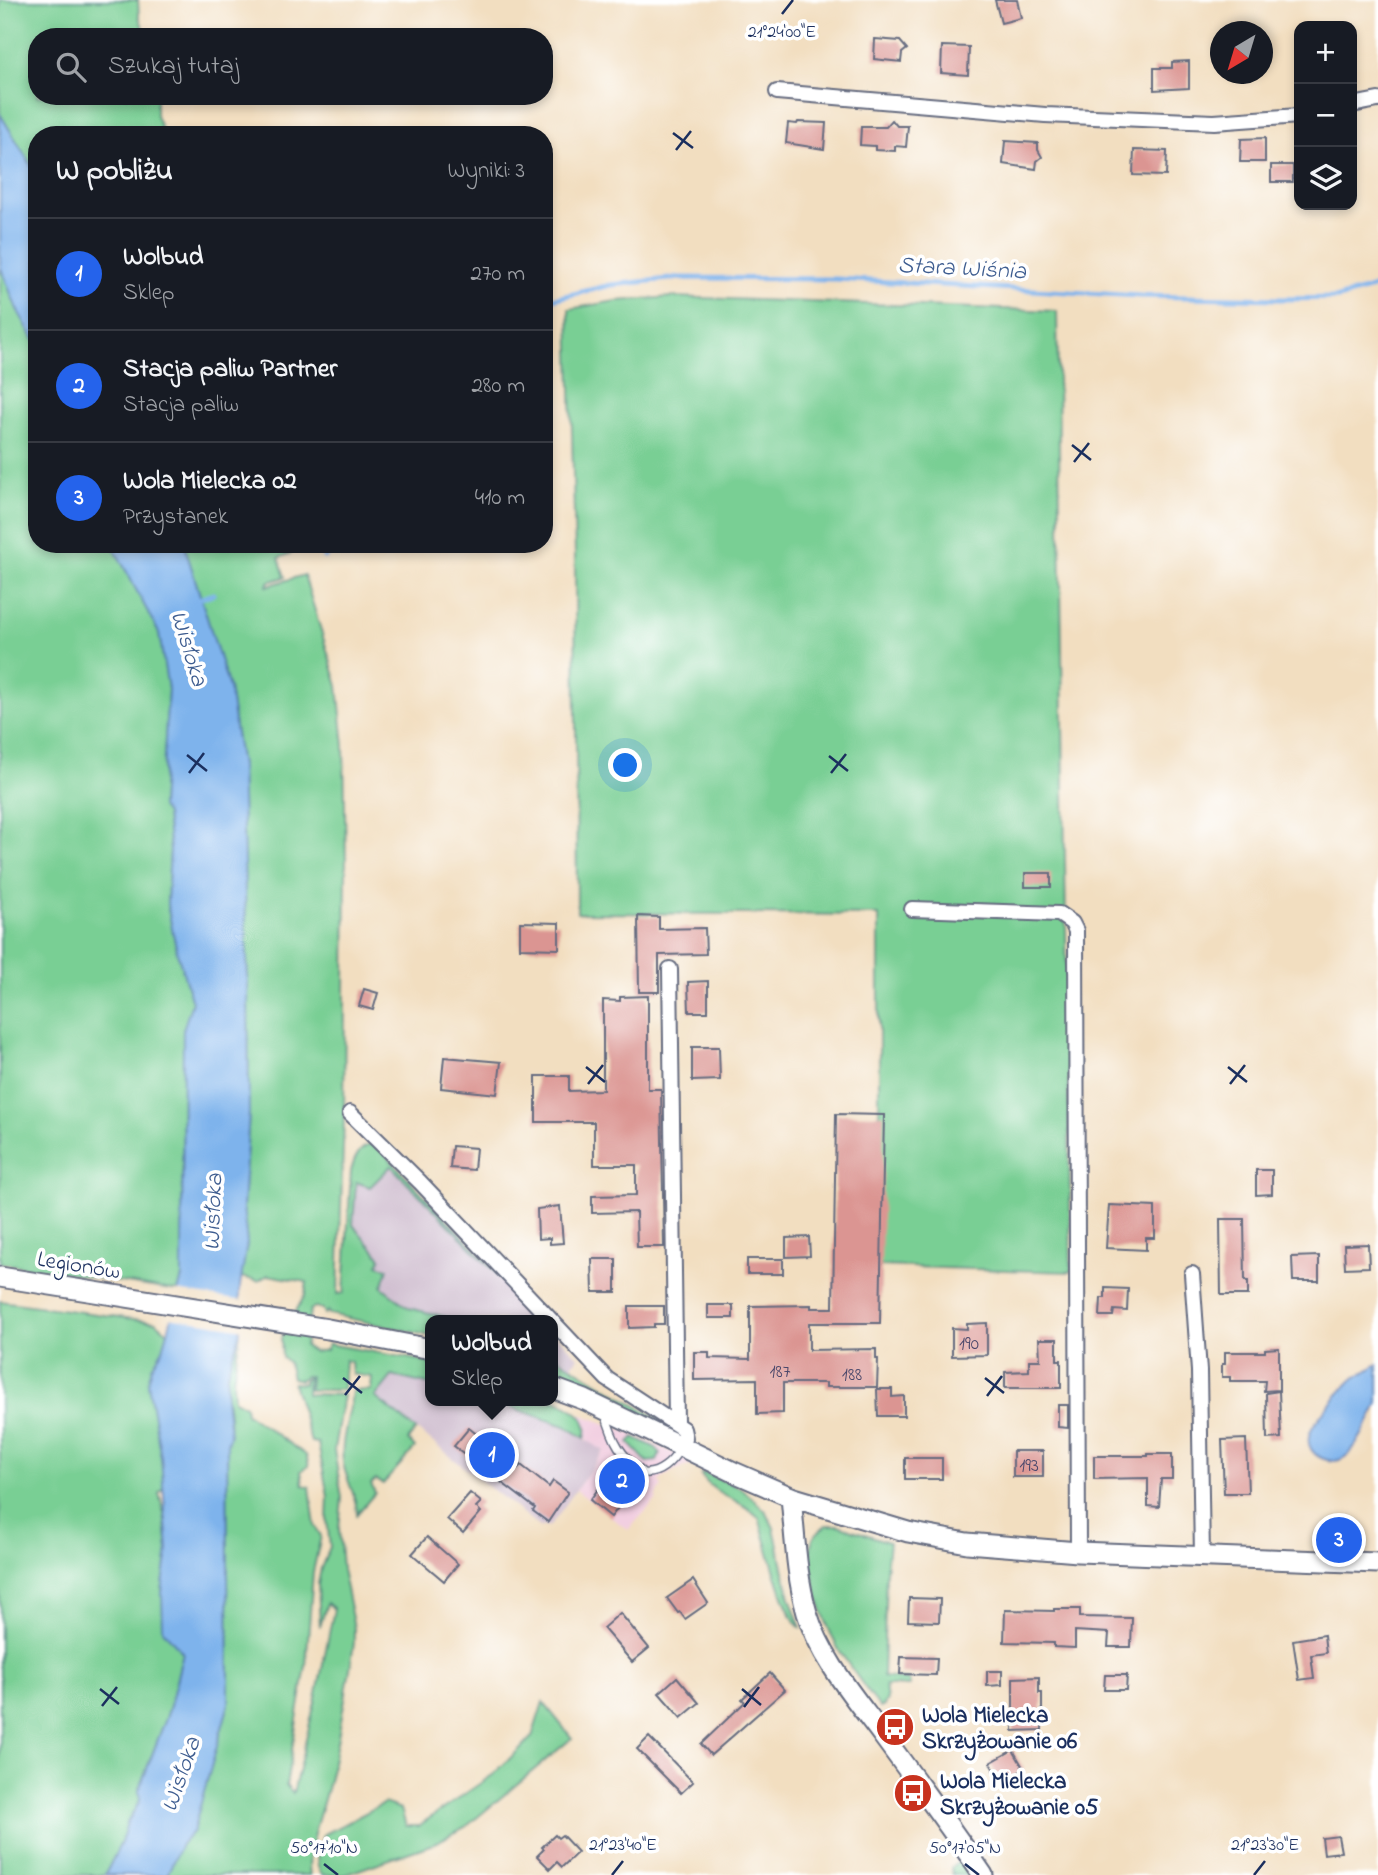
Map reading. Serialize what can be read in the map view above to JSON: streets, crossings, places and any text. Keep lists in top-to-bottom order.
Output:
{
  "streets": {
    "street": ["Legionów"]
  },
  "water": ["Stara Wiśnia", "Wisłoka"],
  "places": {
    "bus stop": ["Wola Mielecka Skrzyżowanie 06", "Wola Mielecka Skrzyżowanie 05"]
  },
  "house_numbers": [
    "190",
    "187",
    "188",
    "193"
  ],
  "north": "bottom left",
  "page": {
    "map_buttons": ["+", "−"],
    "search": "Szukaj tutaj",
    "heading": ["W pobliżu", "Wyniki: 3"],
    "list": [
      {
        "mark": "1",
        "name": "Wolbud",
        "note": "Sklep",
        "value": "270 m"
      },
      {
        "mark": "2",
        "name": "Stacja paliw Partner",
        "note": "Stacja paliw",
        "value": "280 m"
      },
      {
        "mark": "3",
        "name": "Wola Mielecka 02",
        "note": "Przystanek",
        "value": "410 m"
      }
    ],
    "popup": ["Wolbud", "Sklep"],
    "pins": ["1", "2", "3"]
  },
  "coordinates": [
    "21°24'00\"E",
    "21°23'40\"E",
    "21°23'30\"E",
    "50°17'10\"N",
    "50°17'05\"N"
  ]
}
